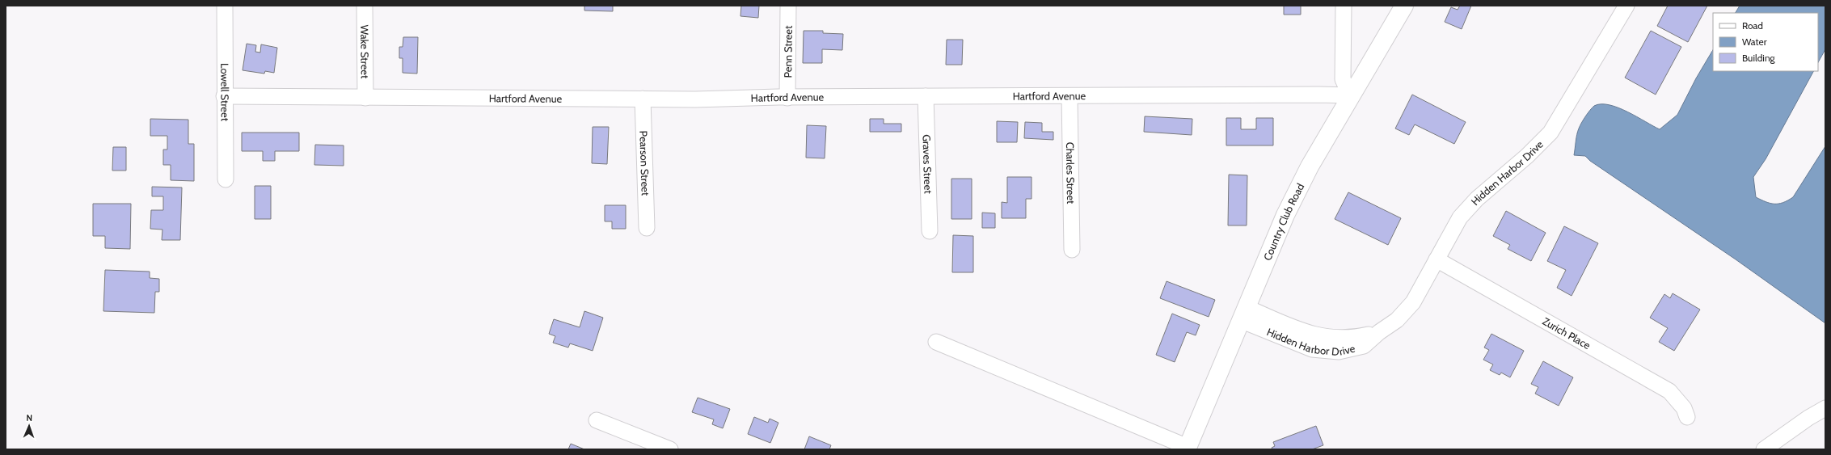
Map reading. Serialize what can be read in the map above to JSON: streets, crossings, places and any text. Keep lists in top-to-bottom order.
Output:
{
  "streets": {
    "street": [
      "Wake Street",
      "Penn Street",
      "Lowell Street",
      "Hartford Avenue",
      "Pearson Street",
      "Graves Street",
      "Charles Street",
      "Hidden Harbor Drive",
      "Country Club Road",
      "Zurich Place"
    ]
  },
  "crossings": [
    ["Wake Street", "Hartford Avenue"],
    ["Penn Street", "Hartford Avenue"],
    ["Lowell Street", "Hartford Avenue"],
    ["Hartford Avenue", "Pearson Street"],
    ["Hartford Avenue", "Graves Street"],
    ["Hartford Avenue", "Charles Street"],
    ["Hartford Avenue", "Country Club Road"],
    ["Hidden Harbor Drive", "Country Club Road"],
    ["Hidden Harbor Drive", "Zurich Place"]
  ],
  "legend": ["Road", "Water", "Building"],
  "north": "top"
}
